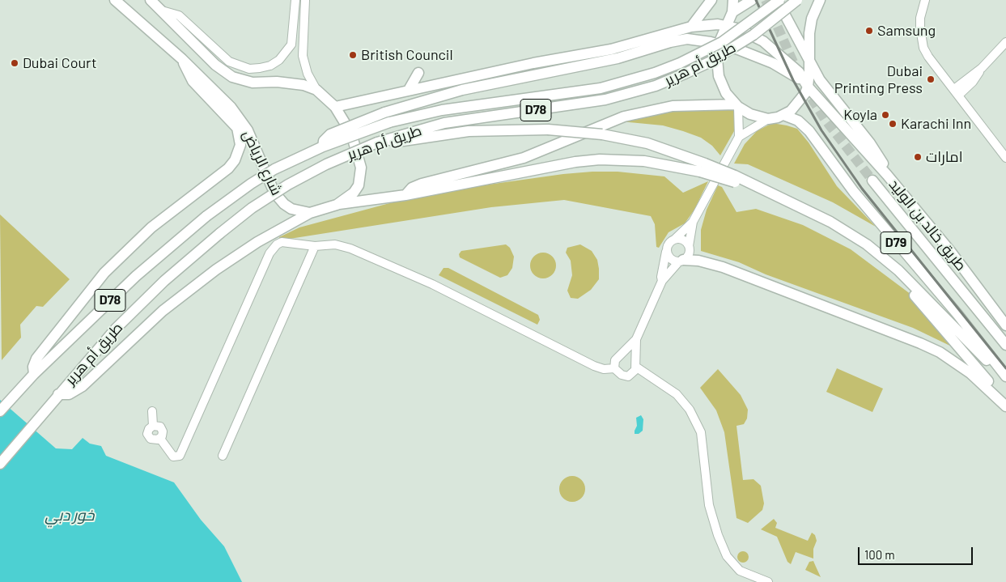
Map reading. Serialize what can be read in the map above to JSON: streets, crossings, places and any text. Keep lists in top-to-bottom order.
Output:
{
  "streets": {
    "main road": [
      "طريق أم هرير",
      "D78",
      "شارع الرياض",
      "طريق خالد بن الوليد",
      "D79"
    ]
  },
  "crossings": [
    ["طريق أم هرير", "طريق خالد بن الوليد"]
  ],
  "water": ["خور دبي"],
  "places": [
    "Samsung",
    "British Council",
    "Dubai Court",
    "Dubai Printing Press",
    "Koyla",
    "Karachi Inn",
    "امارات"
  ],
  "scale_bar": "100 m"
}
